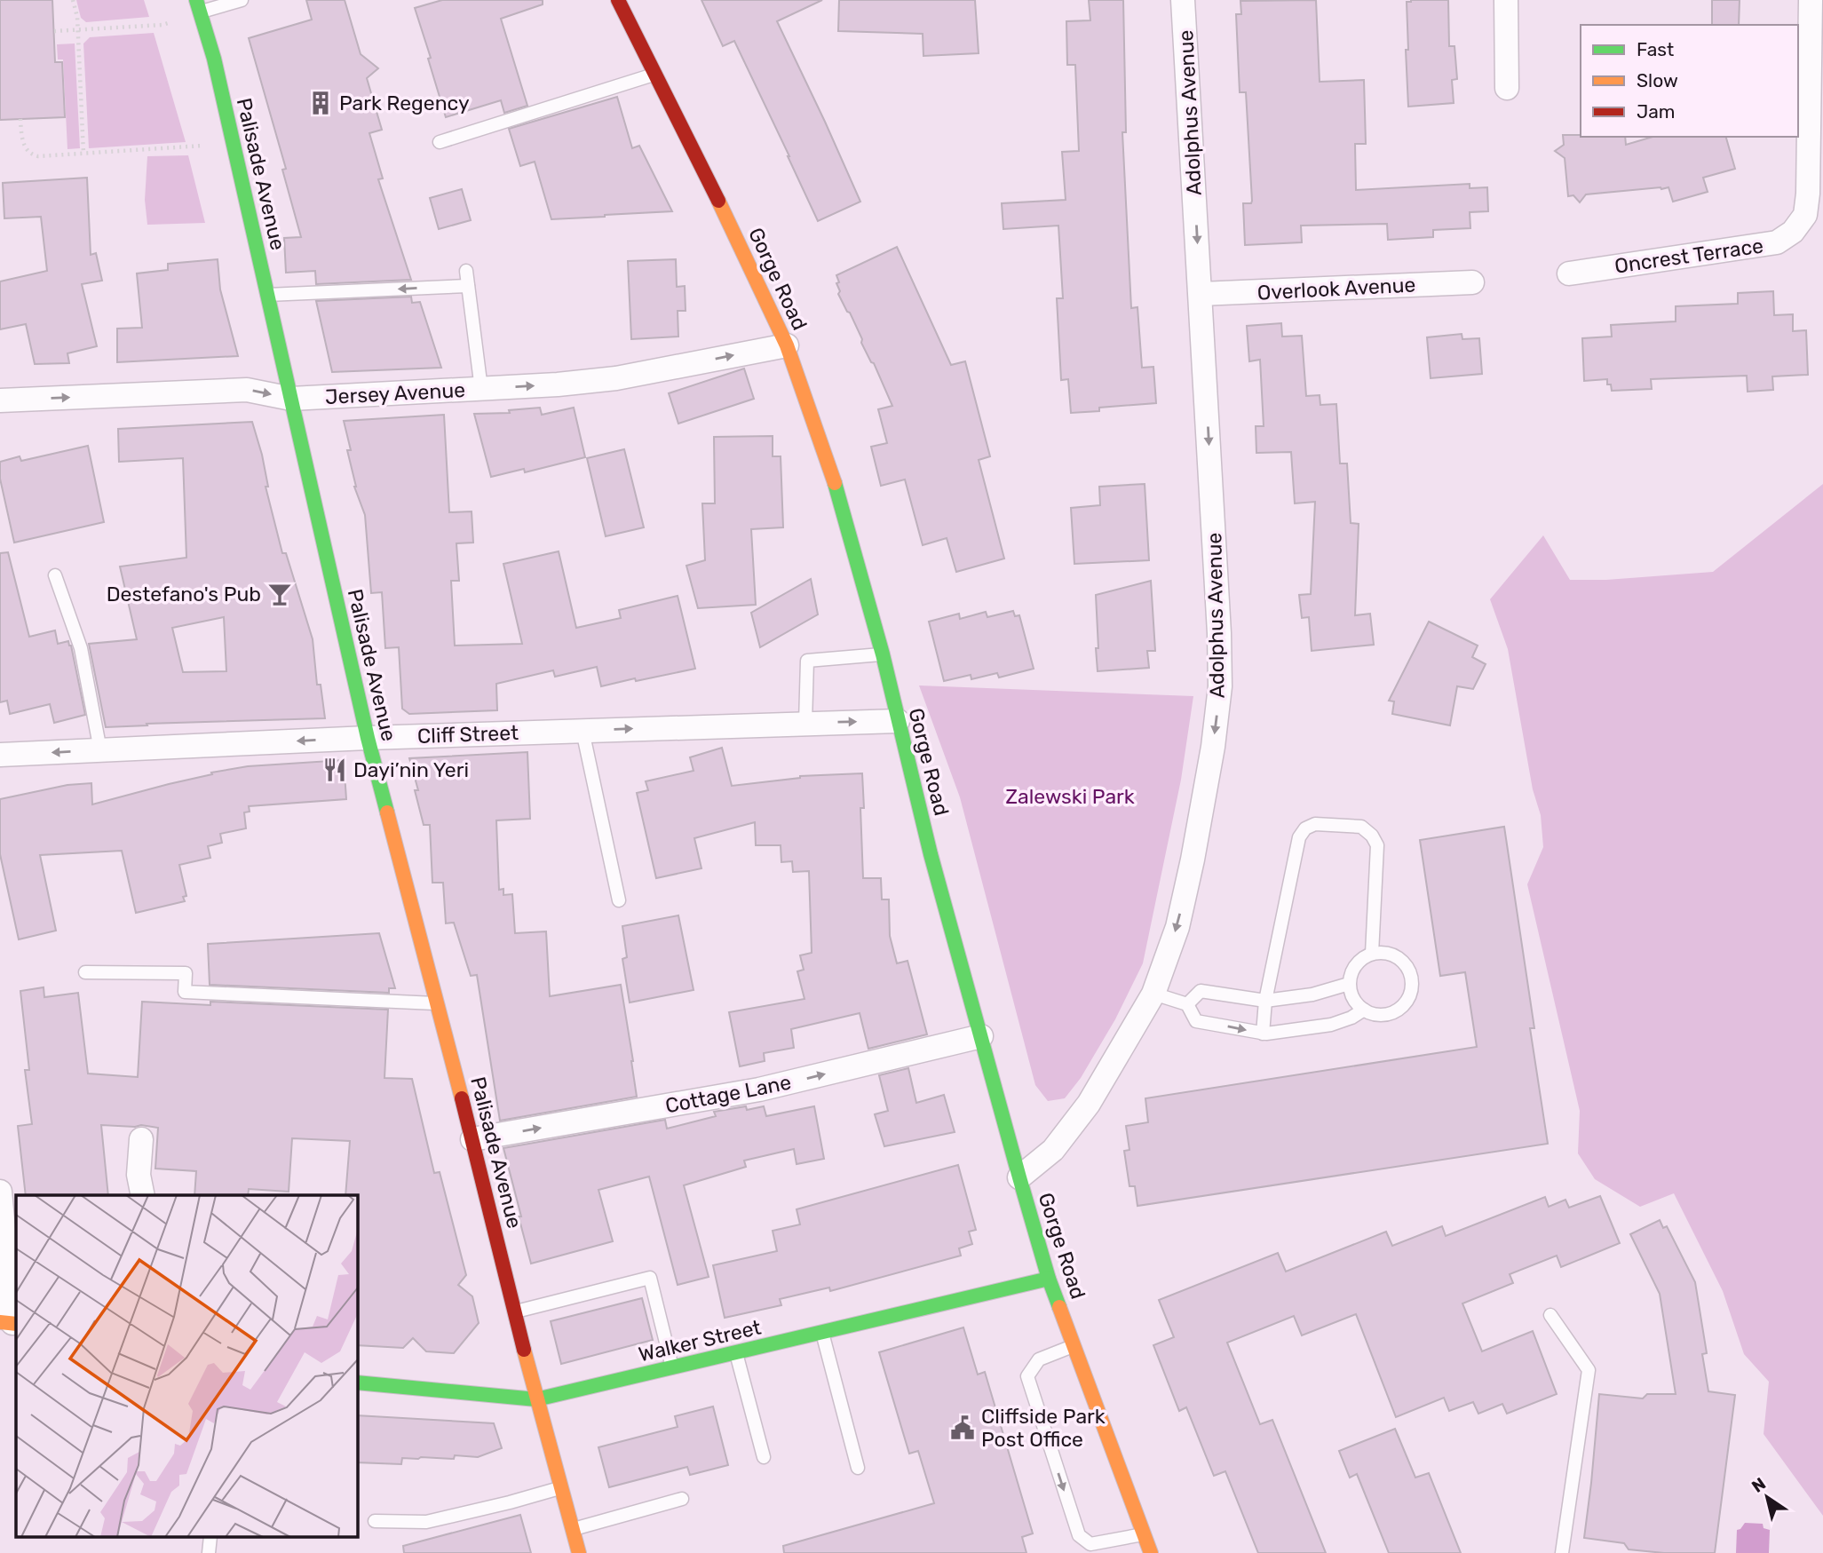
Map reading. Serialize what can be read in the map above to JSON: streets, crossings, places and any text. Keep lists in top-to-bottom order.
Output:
{
  "streets": {
    "main road": ["Palisade Avenue", "Gorge Road", "Walker Street"],
    "street": [
      "Adolphus Avenue",
      "Oncrest Terrace",
      "Overlook Avenue",
      "Jersey Avenue",
      "Cliff Street",
      "Cottage Lane"
    ]
  },
  "crossings": [
    ["Adolphus Avenue", "Gorge Road"],
    ["Adolphus Avenue", "Overlook Avenue"],
    ["Palisade Avenue", "Jersey Avenue"],
    ["Palisade Avenue", "Cliff Street"],
    ["Palisade Avenue", "Cottage Lane"],
    ["Palisade Avenue", "Walker Street"],
    ["Gorge Road", "Jersey Avenue"],
    ["Gorge Road", "Cliff Street"],
    ["Gorge Road", "Cottage Lane"],
    ["Gorge Road", "Walker Street"]
  ],
  "one_way": ["Adolphus Avenue", "Jersey Avenue", "Cottage Lane"],
  "parks": ["Zalewski Park"],
  "places": {
    "building": ["Park Regency"],
    "bar": ["Destefano's Pub"],
    "restaurant": ["Dayi’nin Yeri"],
    "public building": ["Cliffside Park Post Office"]
  },
  "legend": ["Fast", "Slow", "Jam"],
  "north": "top left"
}
